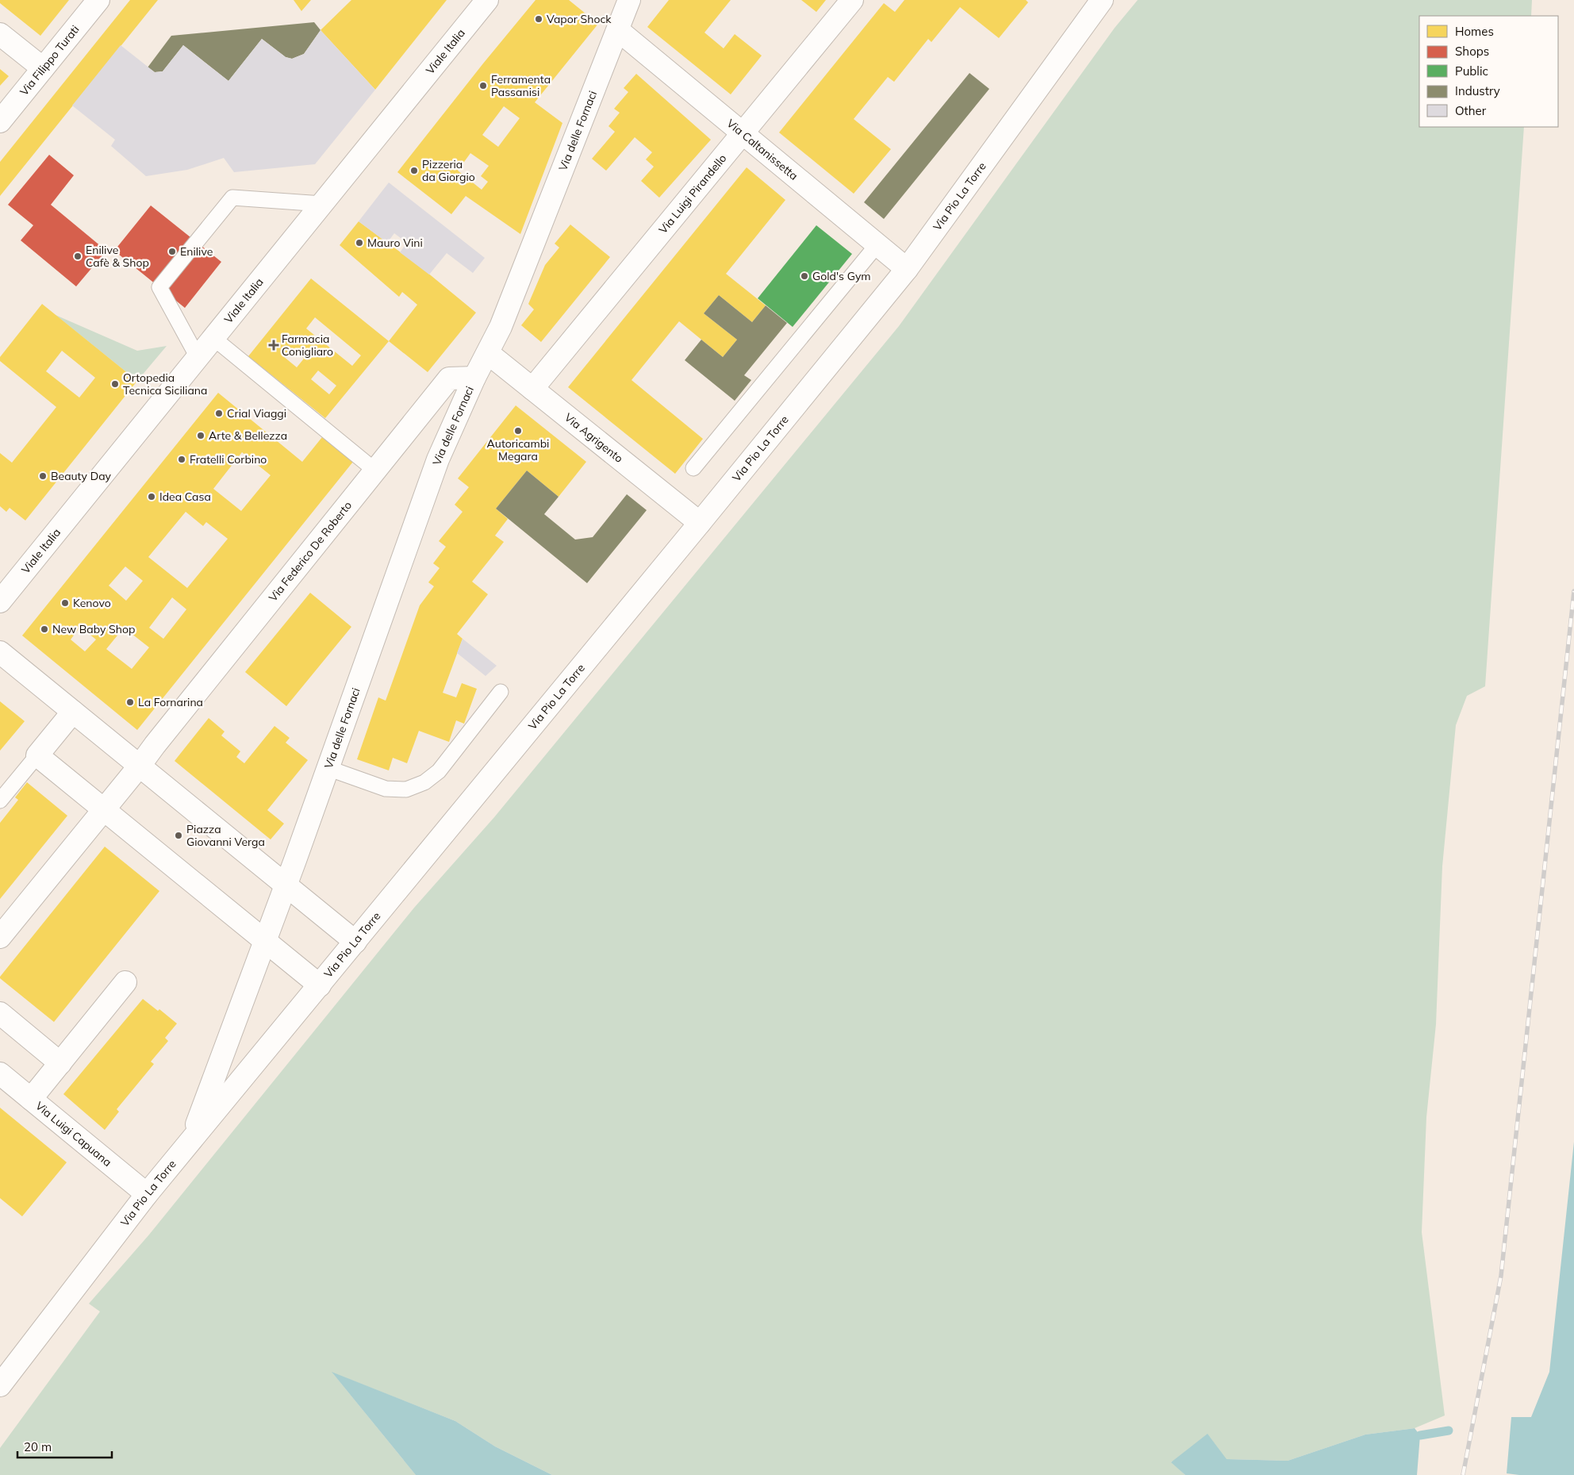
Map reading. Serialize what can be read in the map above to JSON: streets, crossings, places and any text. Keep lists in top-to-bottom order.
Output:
{
  "streets": {
    "street": [
      "Viale Italia",
      "Via Filippo Turati",
      "Via delle Fornaci",
      "Via Caltanissetta",
      "Via Luigi Pirandello",
      "Via Pio La Torre",
      "Via Agrigento",
      "Via Federico De Roberto",
      "Via Luigi Capuana"
    ]
  },
  "crossings": [
    ["Via delle Fornaci", "Via Caltanissetta"],
    ["Via delle Fornaci", "Via Pio La Torre"],
    ["Via delle Fornaci", "Via Agrigento"],
    ["Via delle Fornaci", "Via Federico De Roberto"],
    ["Via Caltanissetta", "Via Luigi Pirandello"],
    ["Via Caltanissetta", "Via Pio La Torre"],
    ["Via Luigi Pirandello", "Via Agrigento"],
    ["Via Pio La Torre", "Via Agrigento"],
    ["Via Pio La Torre", "Via Luigi Capuana"]
  ],
  "places": {
    "other": [
      "Vapor Shock",
      "Ferramenta Passanisi",
      "Pizzeria da Giorgio",
      "Mauro Vini",
      "Enilive",
      "Enilive Cafè & Shop",
      "Gold's Gym",
      "Ortopedia Tecnica Siciliana",
      "Crial Viaggi",
      "Autoricambi Megara",
      "Arte & Bellezza",
      "Fratelli Corbino",
      "Beauty Day",
      "Idea Casa",
      "Kenovo",
      "New Baby Shop",
      "La Fornarina",
      "Piazza Giovanni Verga"
    ],
    "health": ["Farmacia Conigliaro"]
  },
  "legend": [
    "Homes",
    "Shops",
    "Public",
    "Industry",
    "Other"
  ],
  "scale_bar": "20 m"
}
